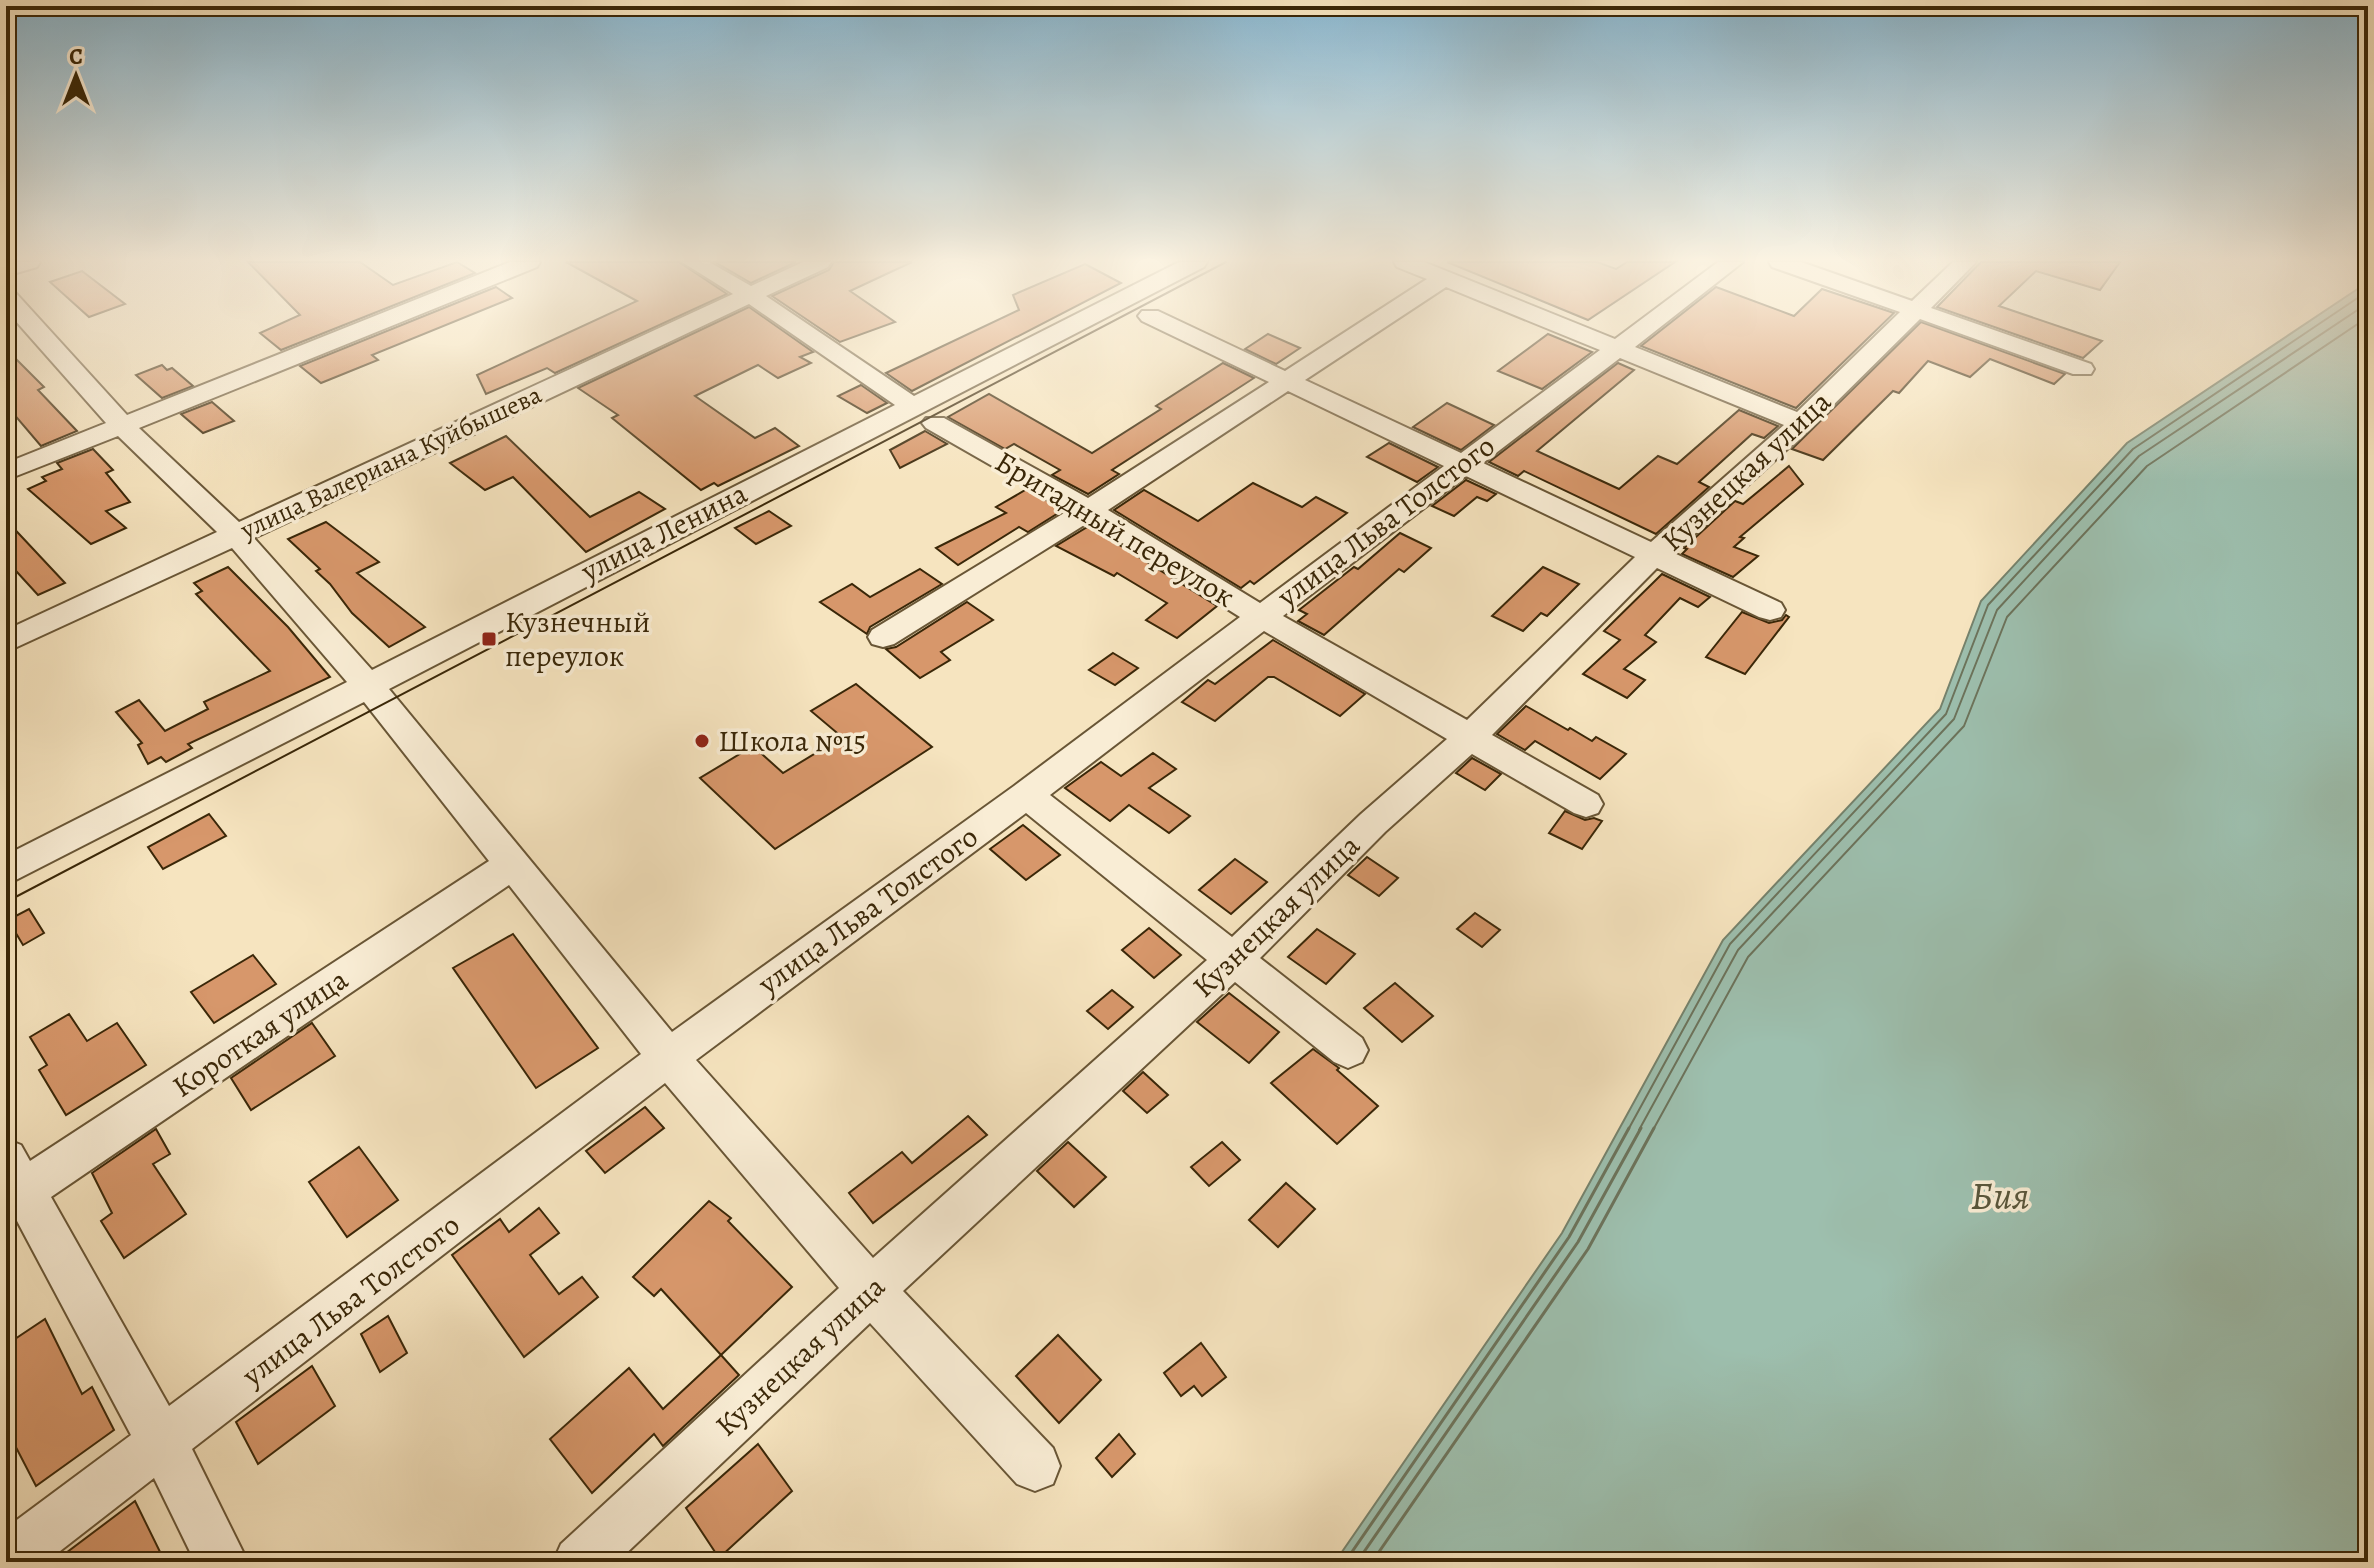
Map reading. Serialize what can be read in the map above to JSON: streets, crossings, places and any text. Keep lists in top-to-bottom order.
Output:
{
  "streets": {
    "street": [
      "улица Валериана Куйбышева",
      "Кузнецкая улица",
      "улица Льва Толстого",
      "Бригадный переулок",
      "улица Ленина",
      "Короткая улица"
    ]
  },
  "crossings": [
    ["Кузнецкая улица", "Бригадный переулок"],
    ["улица Льва Толстого", "Бригадный переулок"]
  ],
  "water": ["Бия"],
  "places": {
    "transit": ["Кузнечный переулок"],
    "other": ["Школа №15"]
  },
  "north": "top"
}
